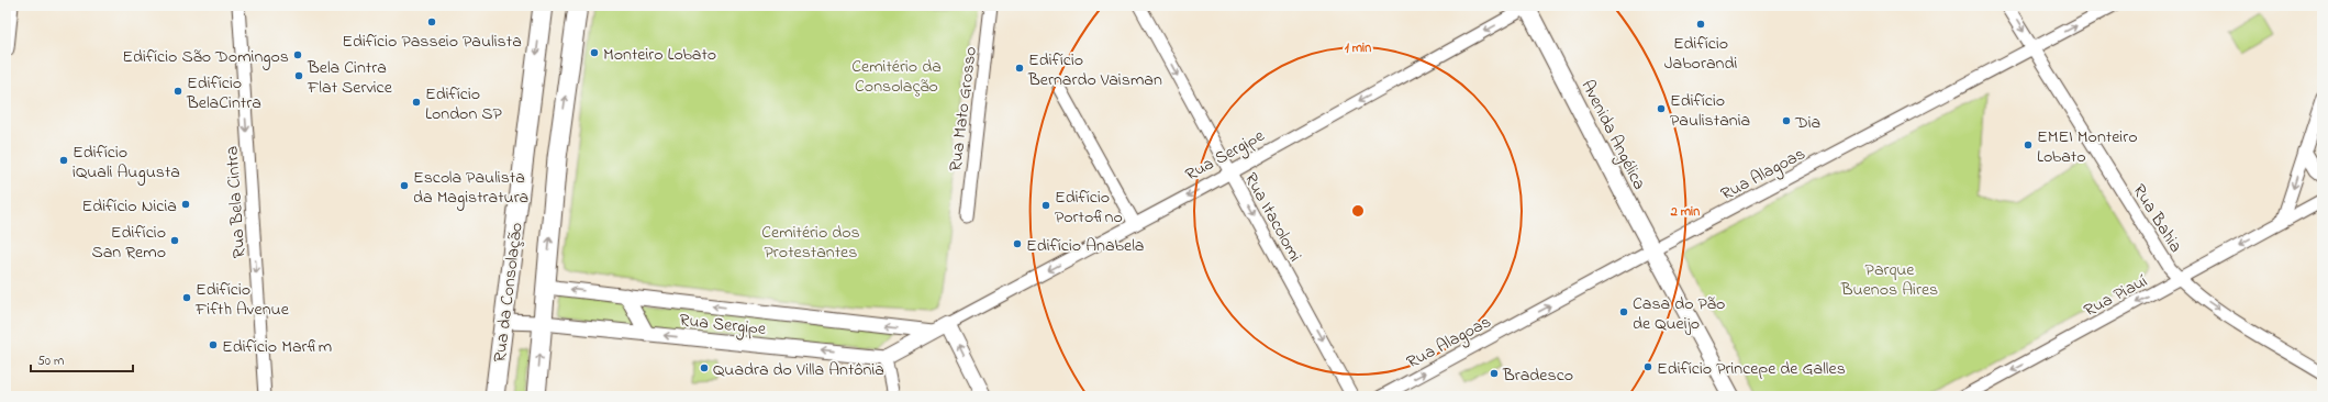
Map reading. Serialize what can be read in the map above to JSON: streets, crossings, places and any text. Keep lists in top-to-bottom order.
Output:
{
  "streets": {
    "main road": ["Avenida Angélica", "Rua da Consolação"],
    "street": [
      "Rua Mato Grosso",
      "Rua Sergipe",
      "Rua Alagoas",
      "Rua Bela Cintra",
      "Rua Itacolomi",
      "Rua Bahia",
      "Rua Piauí"
    ]
  },
  "crossings": [
    ["Avenida Angélica", "Rua Sergipe"],
    ["Avenida Angélica", "Rua Alagoas"],
    ["Rua Sergipe", "Rua Itacolomi"],
    ["Rua Sergipe", "Rua da Consolação"],
    ["Rua Alagoas", "Rua Bahia"],
    ["Rua Bahia", "Rua Piauí"]
  ],
  "one_way": [
    "Rua Sergipe",
    "Rua Alagoas",
    "Rua Bela Cintra",
    "Rua Itacolomi",
    "Rua Bahia",
    "Rua Piauí"
  ],
  "parks": ["Cemitério da Consolação", "Cemitério dos Protestantes", "Parque Buenos Aires"],
  "places": [
    "Edifício Passeio Paulista",
    "Edifício Jaborandi",
    "Monteiro Lobato",
    "Edifício São Domingos",
    "Edifício Bernardo Vaisman",
    "Bela Cintra Flat Service",
    "Edifício BelaCintra",
    "Edifício London SP",
    "Edifício Paulistania",
    "Dia",
    "EMEI Monteiro Lobato",
    "Edifício iQuali Augusta",
    "Escola Paulista da Magistratura",
    "Edifício Nicia",
    "Edifício Portofino",
    "Edifício San Remo",
    "Edifício Anabela",
    "Edifício Fifth Avenue",
    "Casa do Pão de Queijo",
    "Edifício Marfim",
    "Edifício Princepe de Galles",
    "Quadra do Villa Antônia",
    "Bradesco"
  ],
  "scale_bar": "50 m",
  "rings": ["1 min", "2 min"]
}
